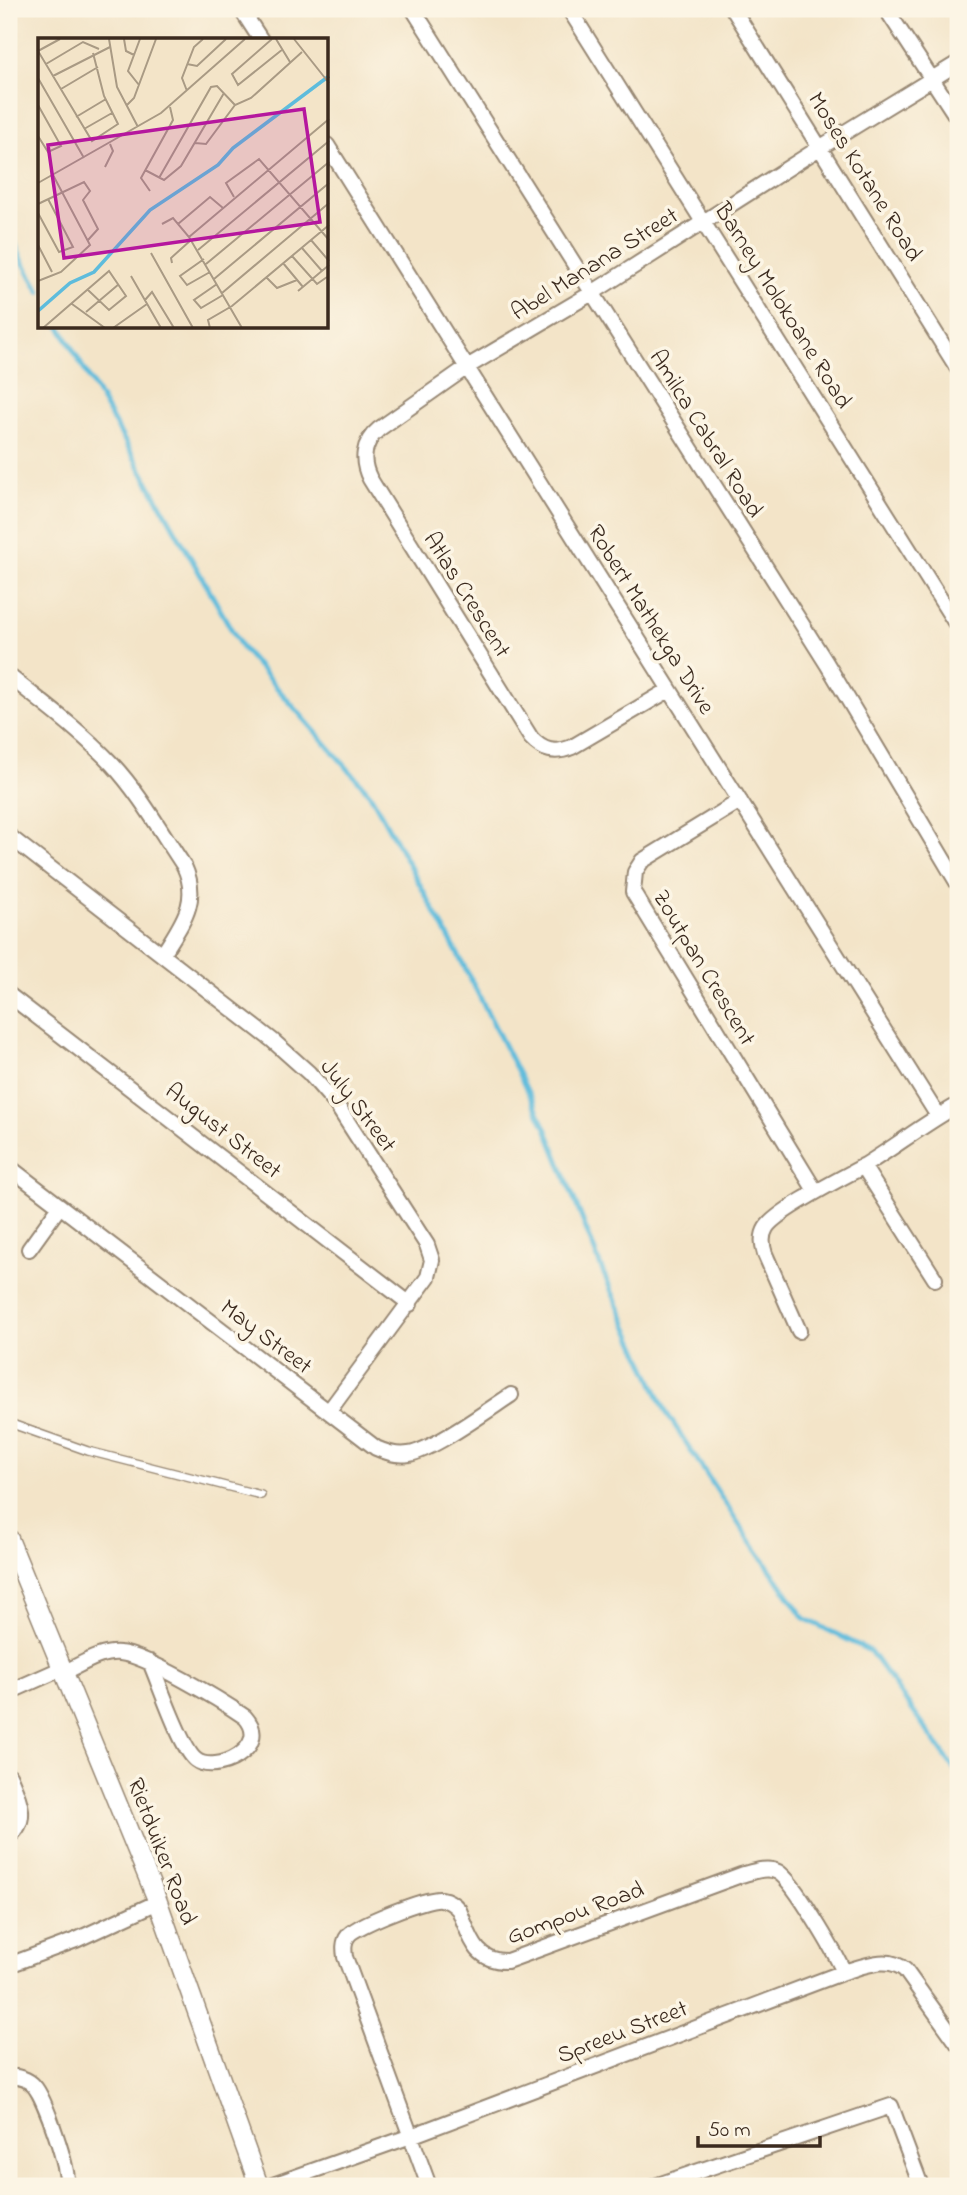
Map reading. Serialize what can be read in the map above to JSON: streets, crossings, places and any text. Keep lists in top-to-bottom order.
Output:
{
  "streets": {
    "street": [
      "Moses Kotane Road",
      "Abel Manana Street",
      "Barney Molokoane Road",
      "Amilca Cabral Road",
      "Atlas Crescent",
      "Robert Mathekga Drive",
      "Zoutpan Crescent",
      "July Street",
      "August Street",
      "May Street",
      "Rietduiker Road",
      "Gompou Road",
      "Spreeu Street"
    ]
  },
  "crossings": [
    ["Moses Kotane Road", "Abel Manana Street"],
    ["Abel Manana Street", "Barney Molokoane Road"],
    ["Abel Manana Street", "Amilca Cabral Road"],
    ["Abel Manana Street", "Atlas Crescent"],
    ["Abel Manana Street", "Robert Mathekga Drive"],
    ["Atlas Crescent", "Robert Mathekga Drive"],
    ["Robert Mathekga Drive", "Zoutpan Crescent"],
    ["July Street", "August Street"],
    ["July Street", "May Street"],
    ["Gompou Road", "Spreeu Street"]
  ],
  "scale_bar": "50 m"
}
